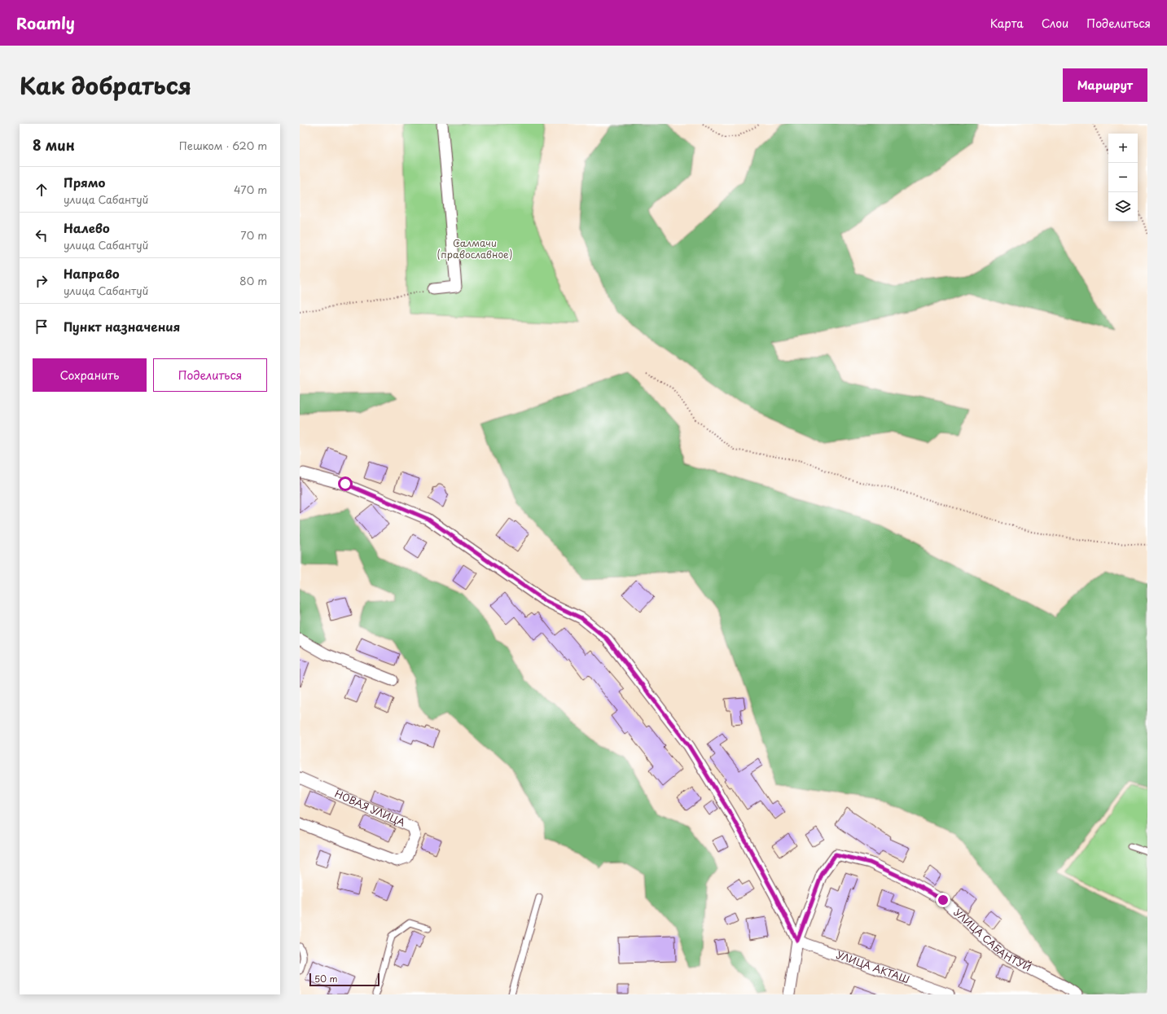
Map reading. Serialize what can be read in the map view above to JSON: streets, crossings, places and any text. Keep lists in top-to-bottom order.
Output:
{
  "streets": {
    "street": ["НОВАЯ УЛИЦА", "УЛИЦА САБАНТУЙ", "УЛИЦА АКТАШ"]
  },
  "crossings": [
    ["УЛИЦА САБАНТУЙ", "УЛИЦА АКТАШ"]
  ],
  "parks": ["Салмачи (православное)"],
  "scale_bar": "50 m",
  "page": {
    "header": "Roamly",
    "nav": ["Карта", "Слои", "Поделиться"],
    "title": "Как добраться",
    "buttons": [
      "Маршрут",
      ["Сохранить", "Поделиться"]
    ],
    "heading": ["8 мин", "Пешком · 620 m"],
    "map_buttons": ["+", "−"],
    "list": [
      ["Прямо", "улица Сабантуй", "470 m"],
      ["Налево", "улица Сабантуй", "70 m"],
      ["Направо", "улица Сабантуй", "80 m"],
      "Пункт назначения"
    ],
    "scale": "50 m"
  }
}
